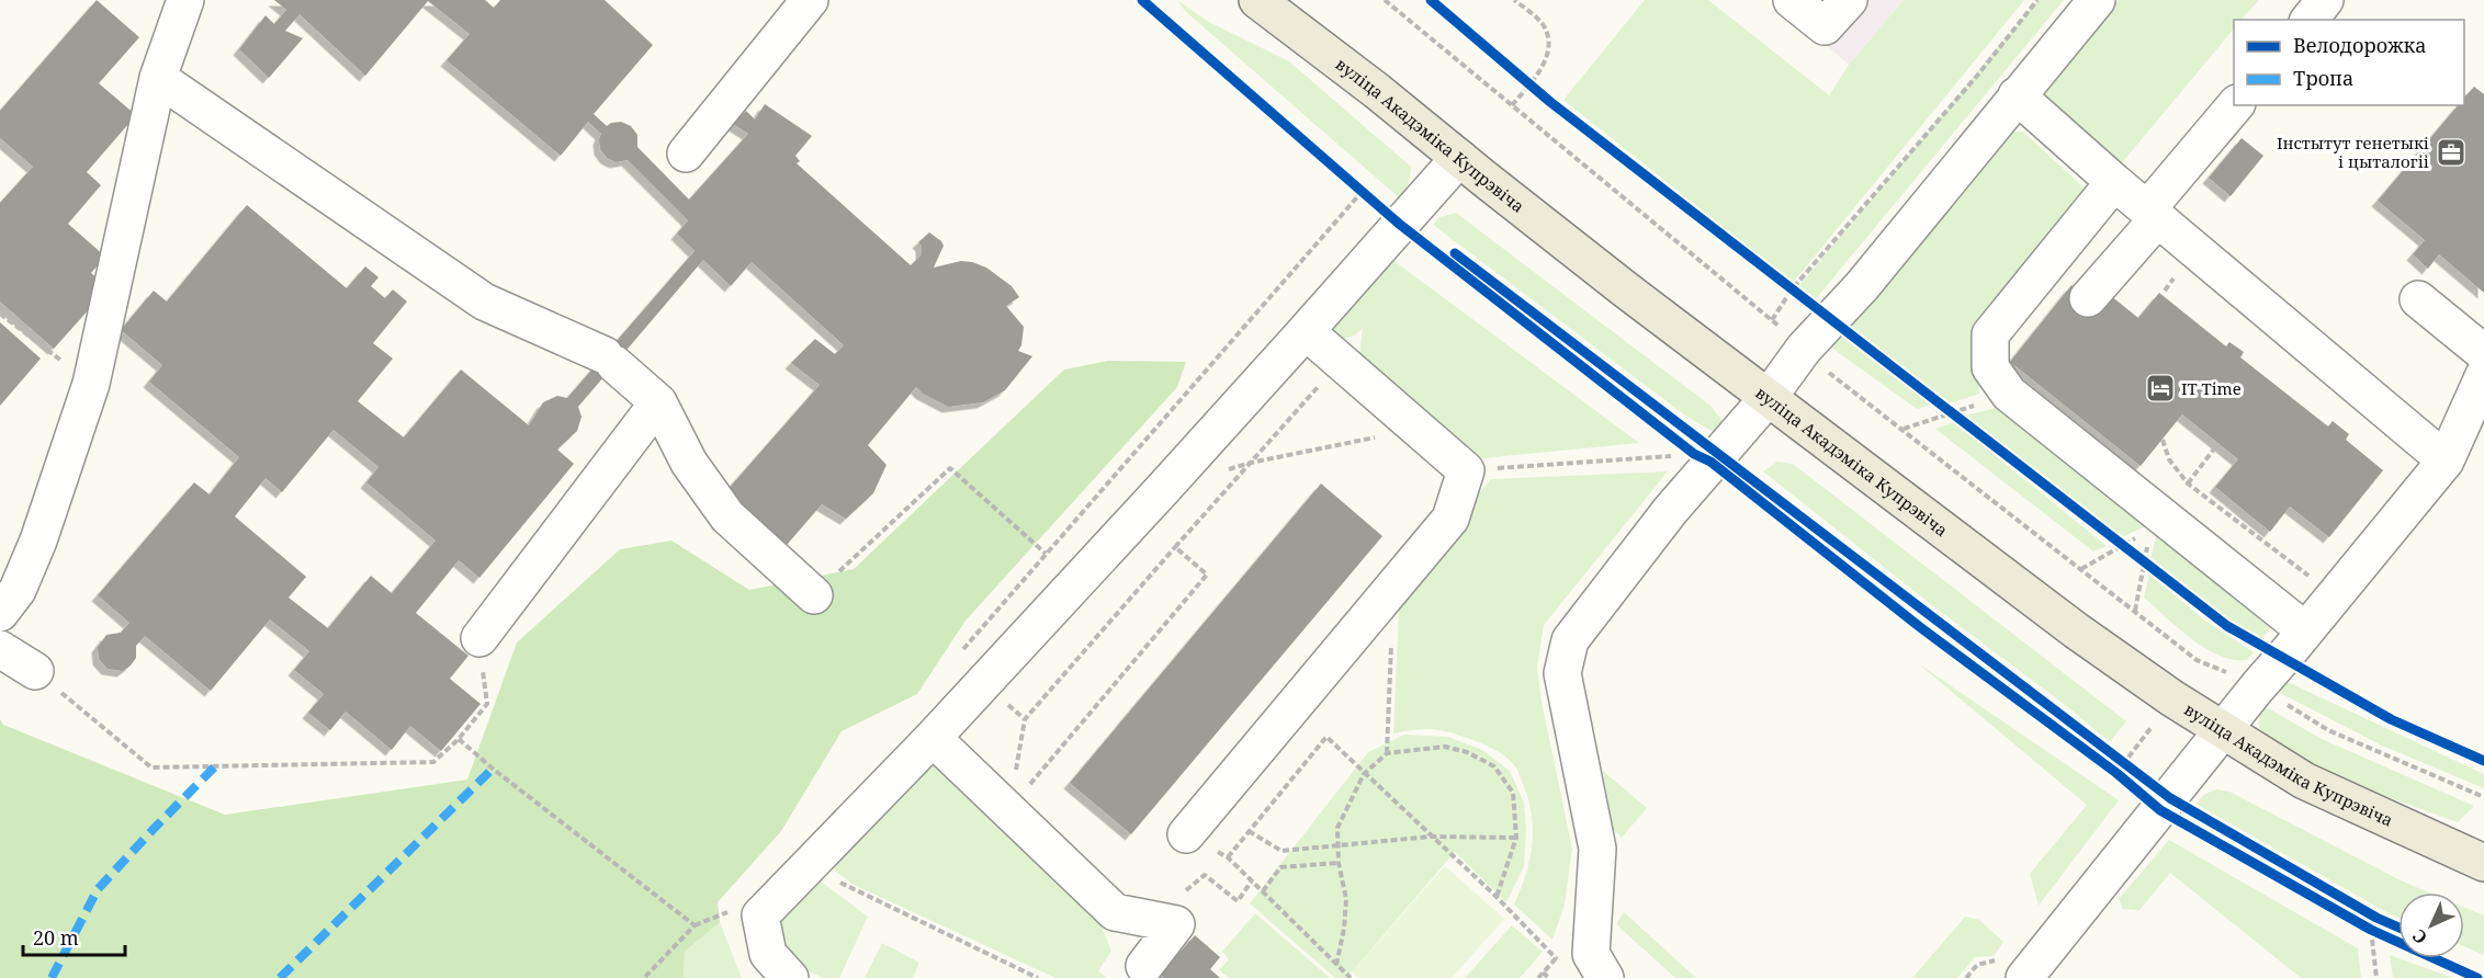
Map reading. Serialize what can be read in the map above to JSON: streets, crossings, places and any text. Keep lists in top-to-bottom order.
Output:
{
  "streets": {
    "main road": ["вуліца Акадэміка Купрэвіча"]
  },
  "places": {
    "office": ["Інстытут генетыкі і цыталогіі"],
    "hotel": ["IT Time"]
  },
  "legend": ["Велодорожка", "Тропа"],
  "scale_bar": "20 m",
  "north": "bottom left"
}
